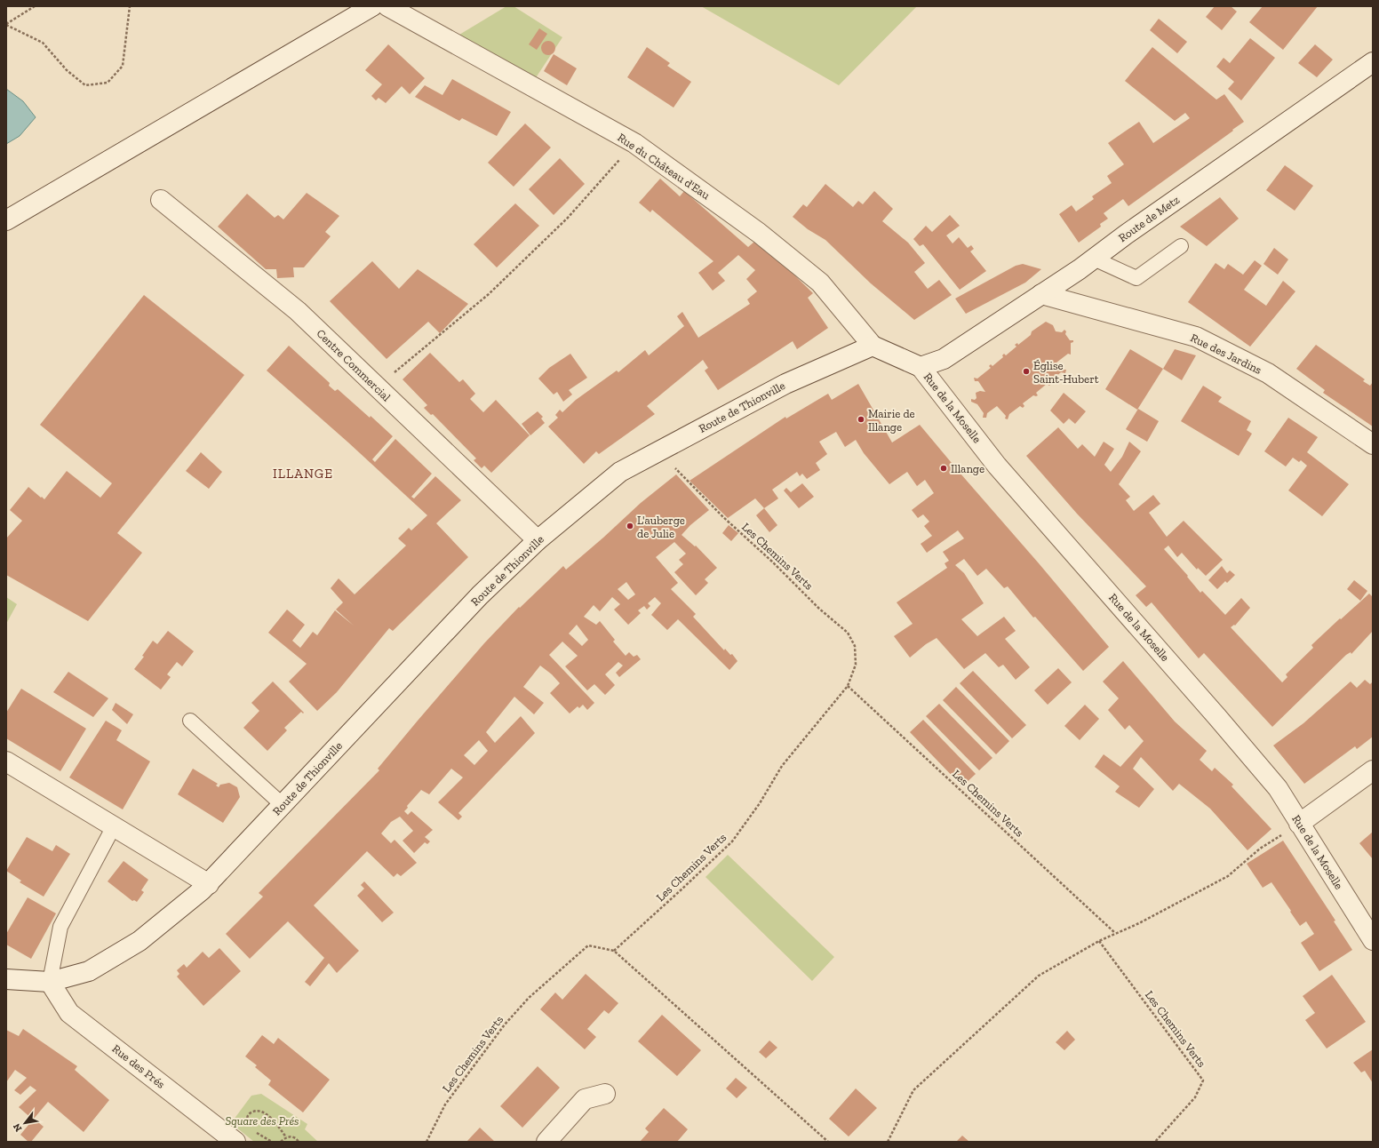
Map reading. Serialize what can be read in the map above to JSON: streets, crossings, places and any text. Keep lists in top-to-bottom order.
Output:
{
  "streets": {
    "street": [
      "Rue du Château d'Eau",
      "Route de Metz",
      "Rue des Jardins",
      "Centre Commercial",
      "Route de Thionville",
      "Rue de la Moselle",
      "Rue des Prés"
    ],
    "path": ["Les Chemins Verts"]
  },
  "crossings": [
    ["Rue du Château d'Eau", "Route de Thionville"],
    ["Rue du Château d'Eau", "Rue de la Moselle"],
    ["Route de Metz", "Rue des Jardins"],
    ["Route de Metz", "Rue de la Moselle"],
    ["Centre Commercial", "Route de Thionville"],
    ["Route de Thionville", "Rue de la Moselle"],
    ["Route de Thionville", "Les Chemins Verts"],
    ["Route de Thionville", "Rue des Prés"]
  ],
  "districts": ["ILLANGE"],
  "parks": ["Square des Prés"],
  "places": [
    "Église Saint-Hubert",
    "Mairie de Illange",
    "Illange",
    "L'auberge de Julie"
  ],
  "north": "bottom left"
}
